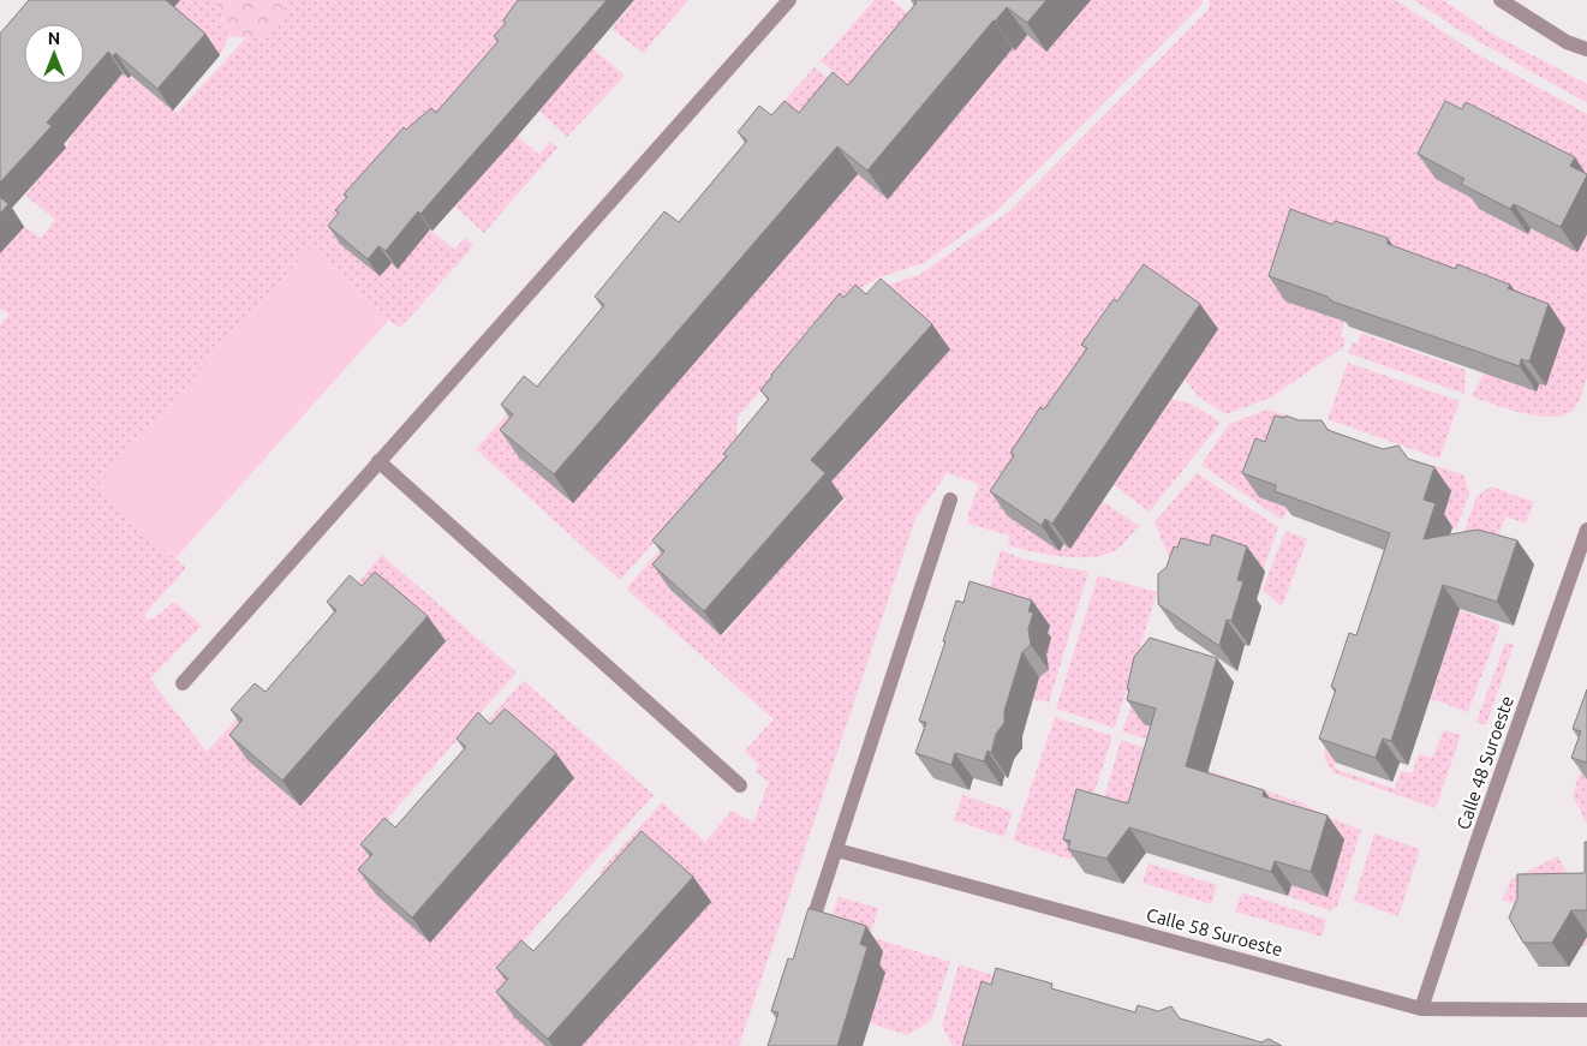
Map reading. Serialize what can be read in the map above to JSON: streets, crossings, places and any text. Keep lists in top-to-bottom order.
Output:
{
  "streets": {
    "street": ["Calle 48 Suroeste", "Calle 58 Suroeste"]
  },
  "crossings": [
    ["Calle 48 Suroeste", "Calle 58 Suroeste"]
  ],
  "north": "top"
}
